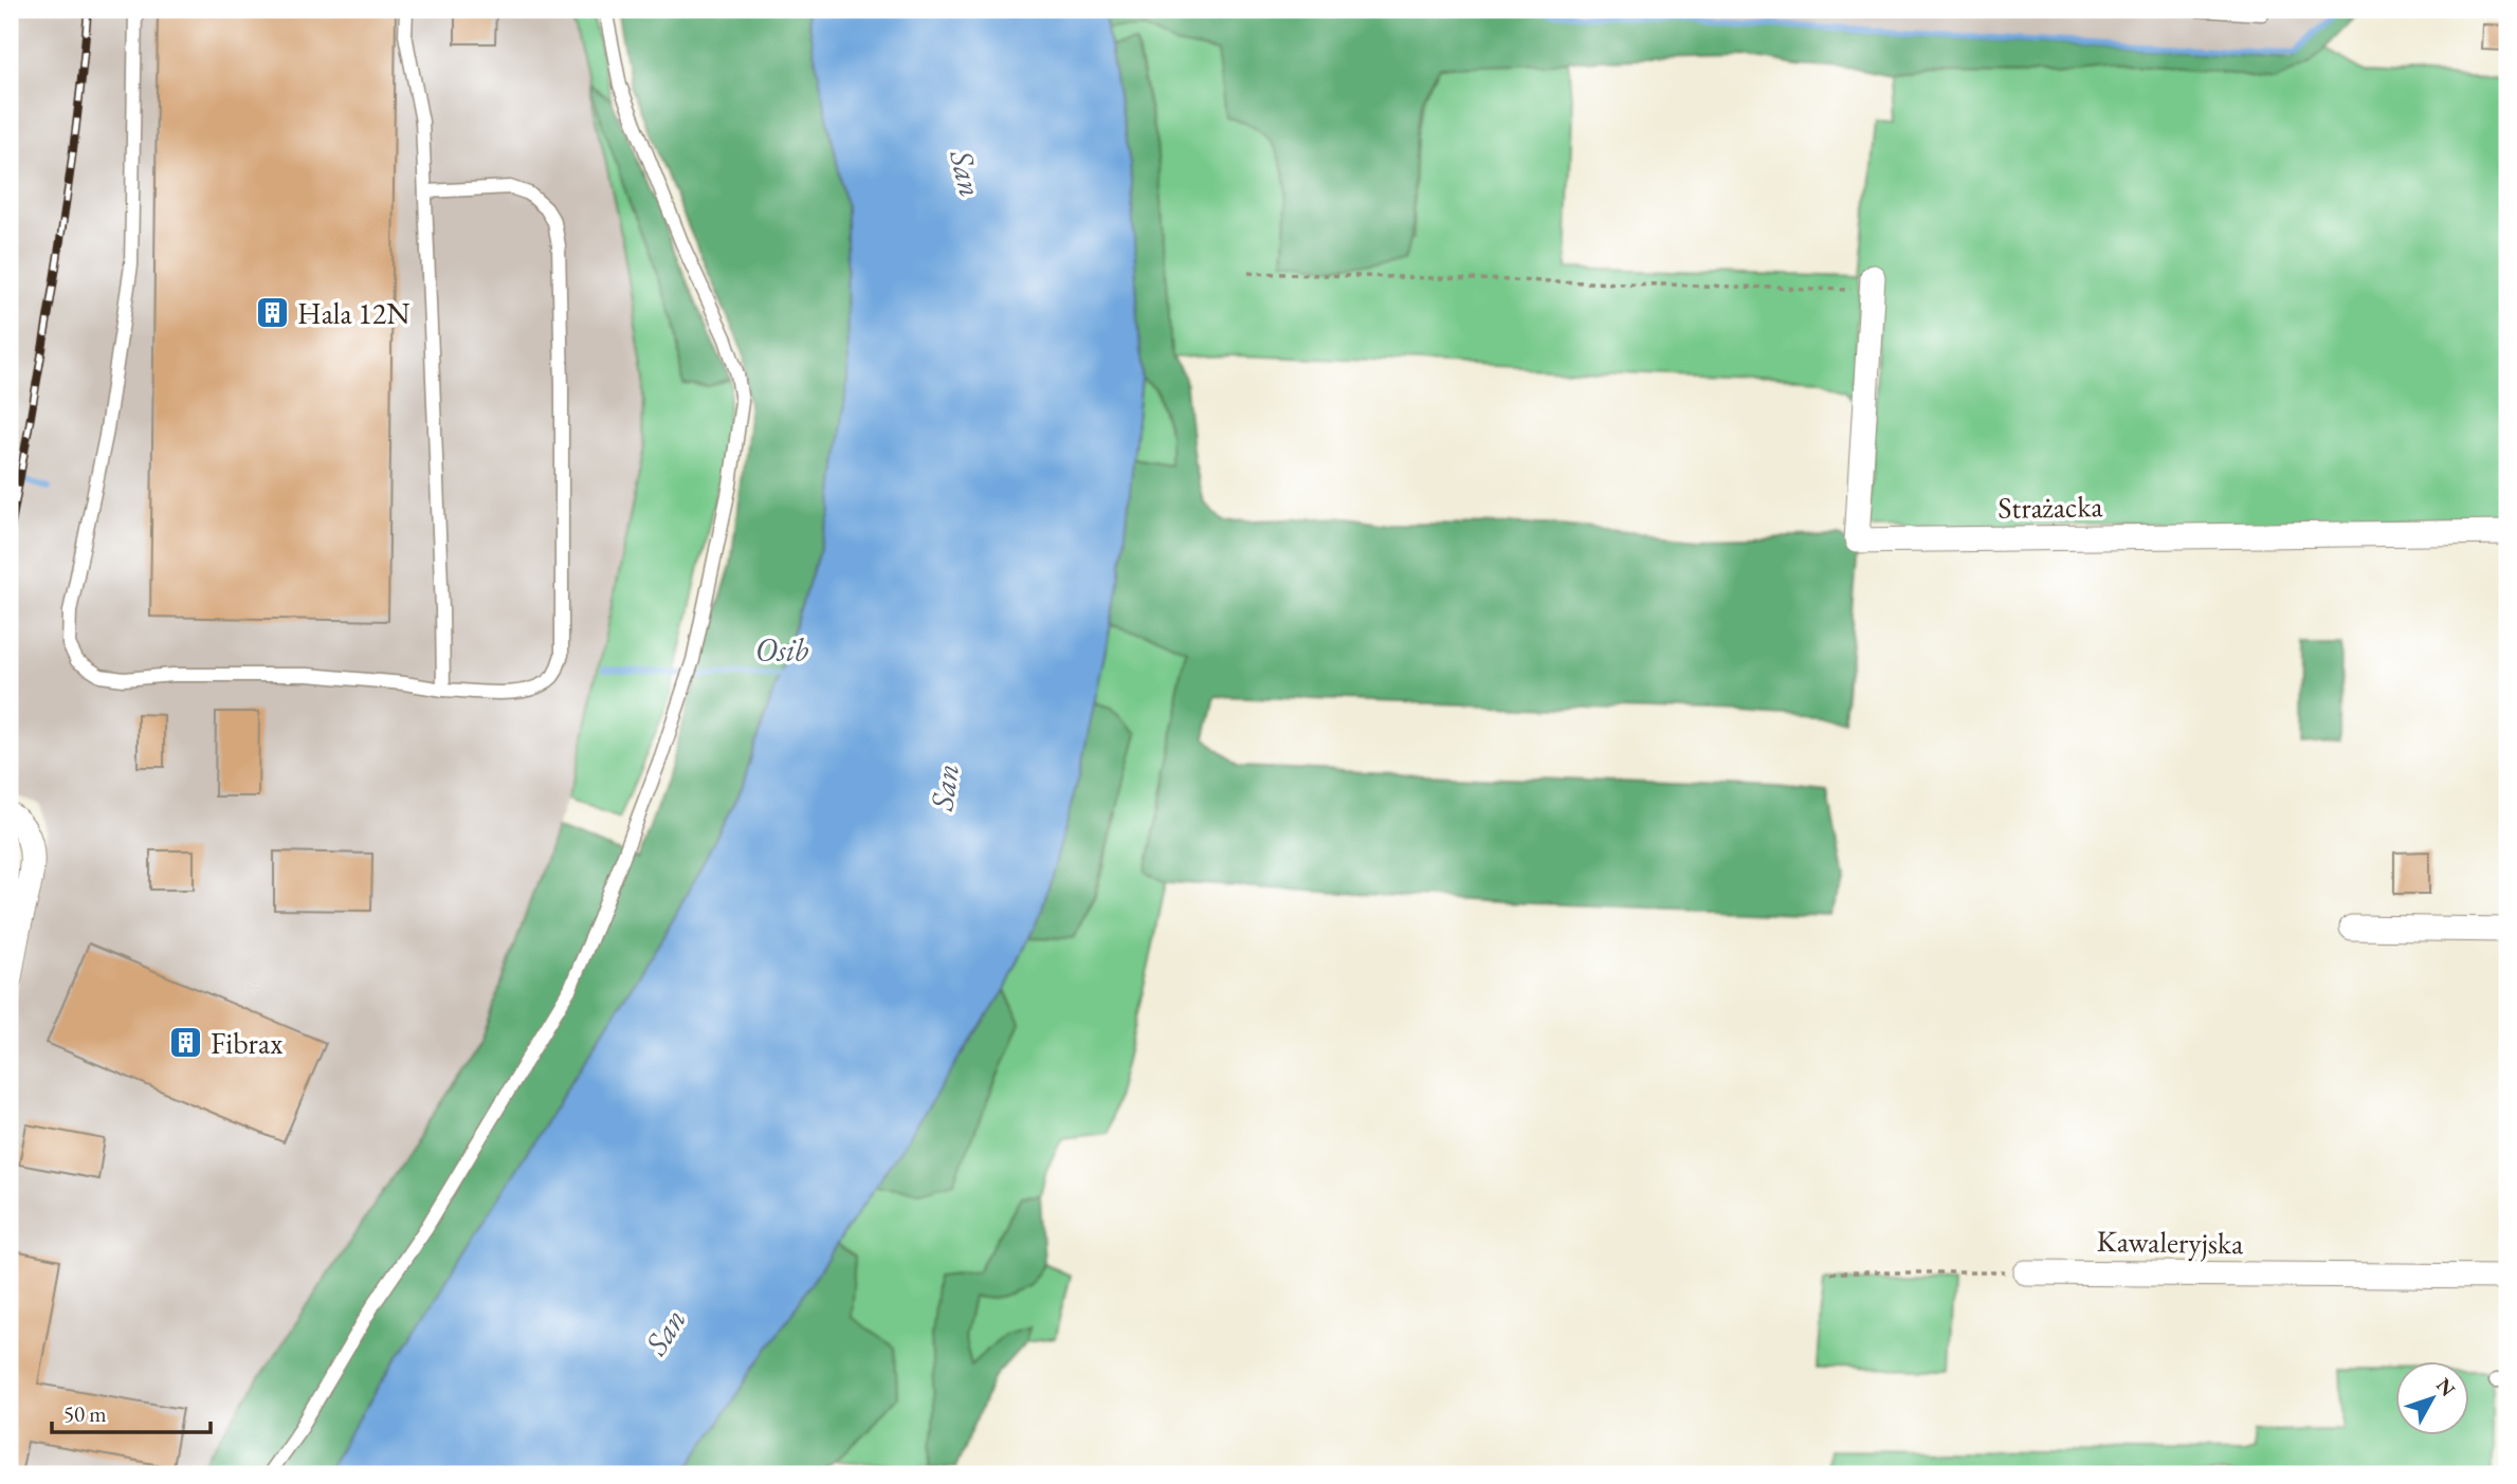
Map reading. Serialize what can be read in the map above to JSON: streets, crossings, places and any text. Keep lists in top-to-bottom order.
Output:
{
  "streets": {
    "street": ["Strażacka", "Kawaleryjska"]
  },
  "water": ["San", "Osib"],
  "places": {
    "building": ["Hala 12N", "Fibrax"]
  },
  "scale_bar": "50 m",
  "north": "top right"
}
